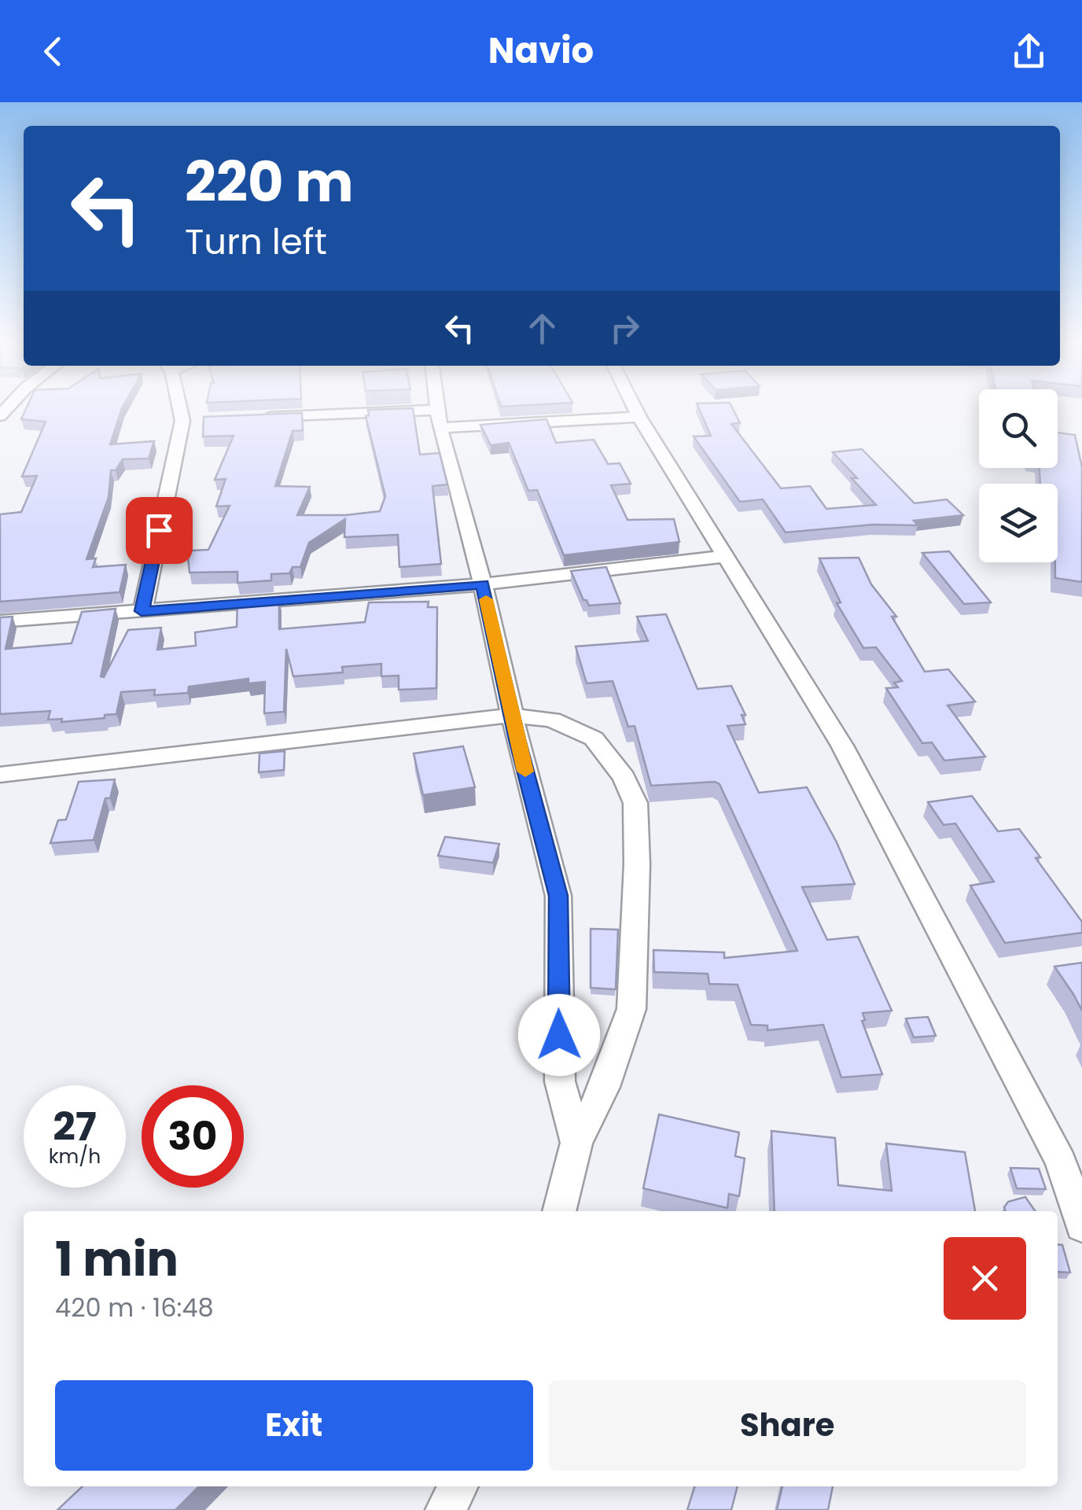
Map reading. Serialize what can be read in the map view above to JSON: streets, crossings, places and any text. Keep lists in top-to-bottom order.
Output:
{
  "page": {
    "header": "Navio",
    "turn": ["220 m", "Turn left"],
    "speed": "27 km/h",
    "limit": "30",
    "heading": ["1 min", "420 m · 16:48"],
    "buttons": ["Exit", "Share"]
  }
}
